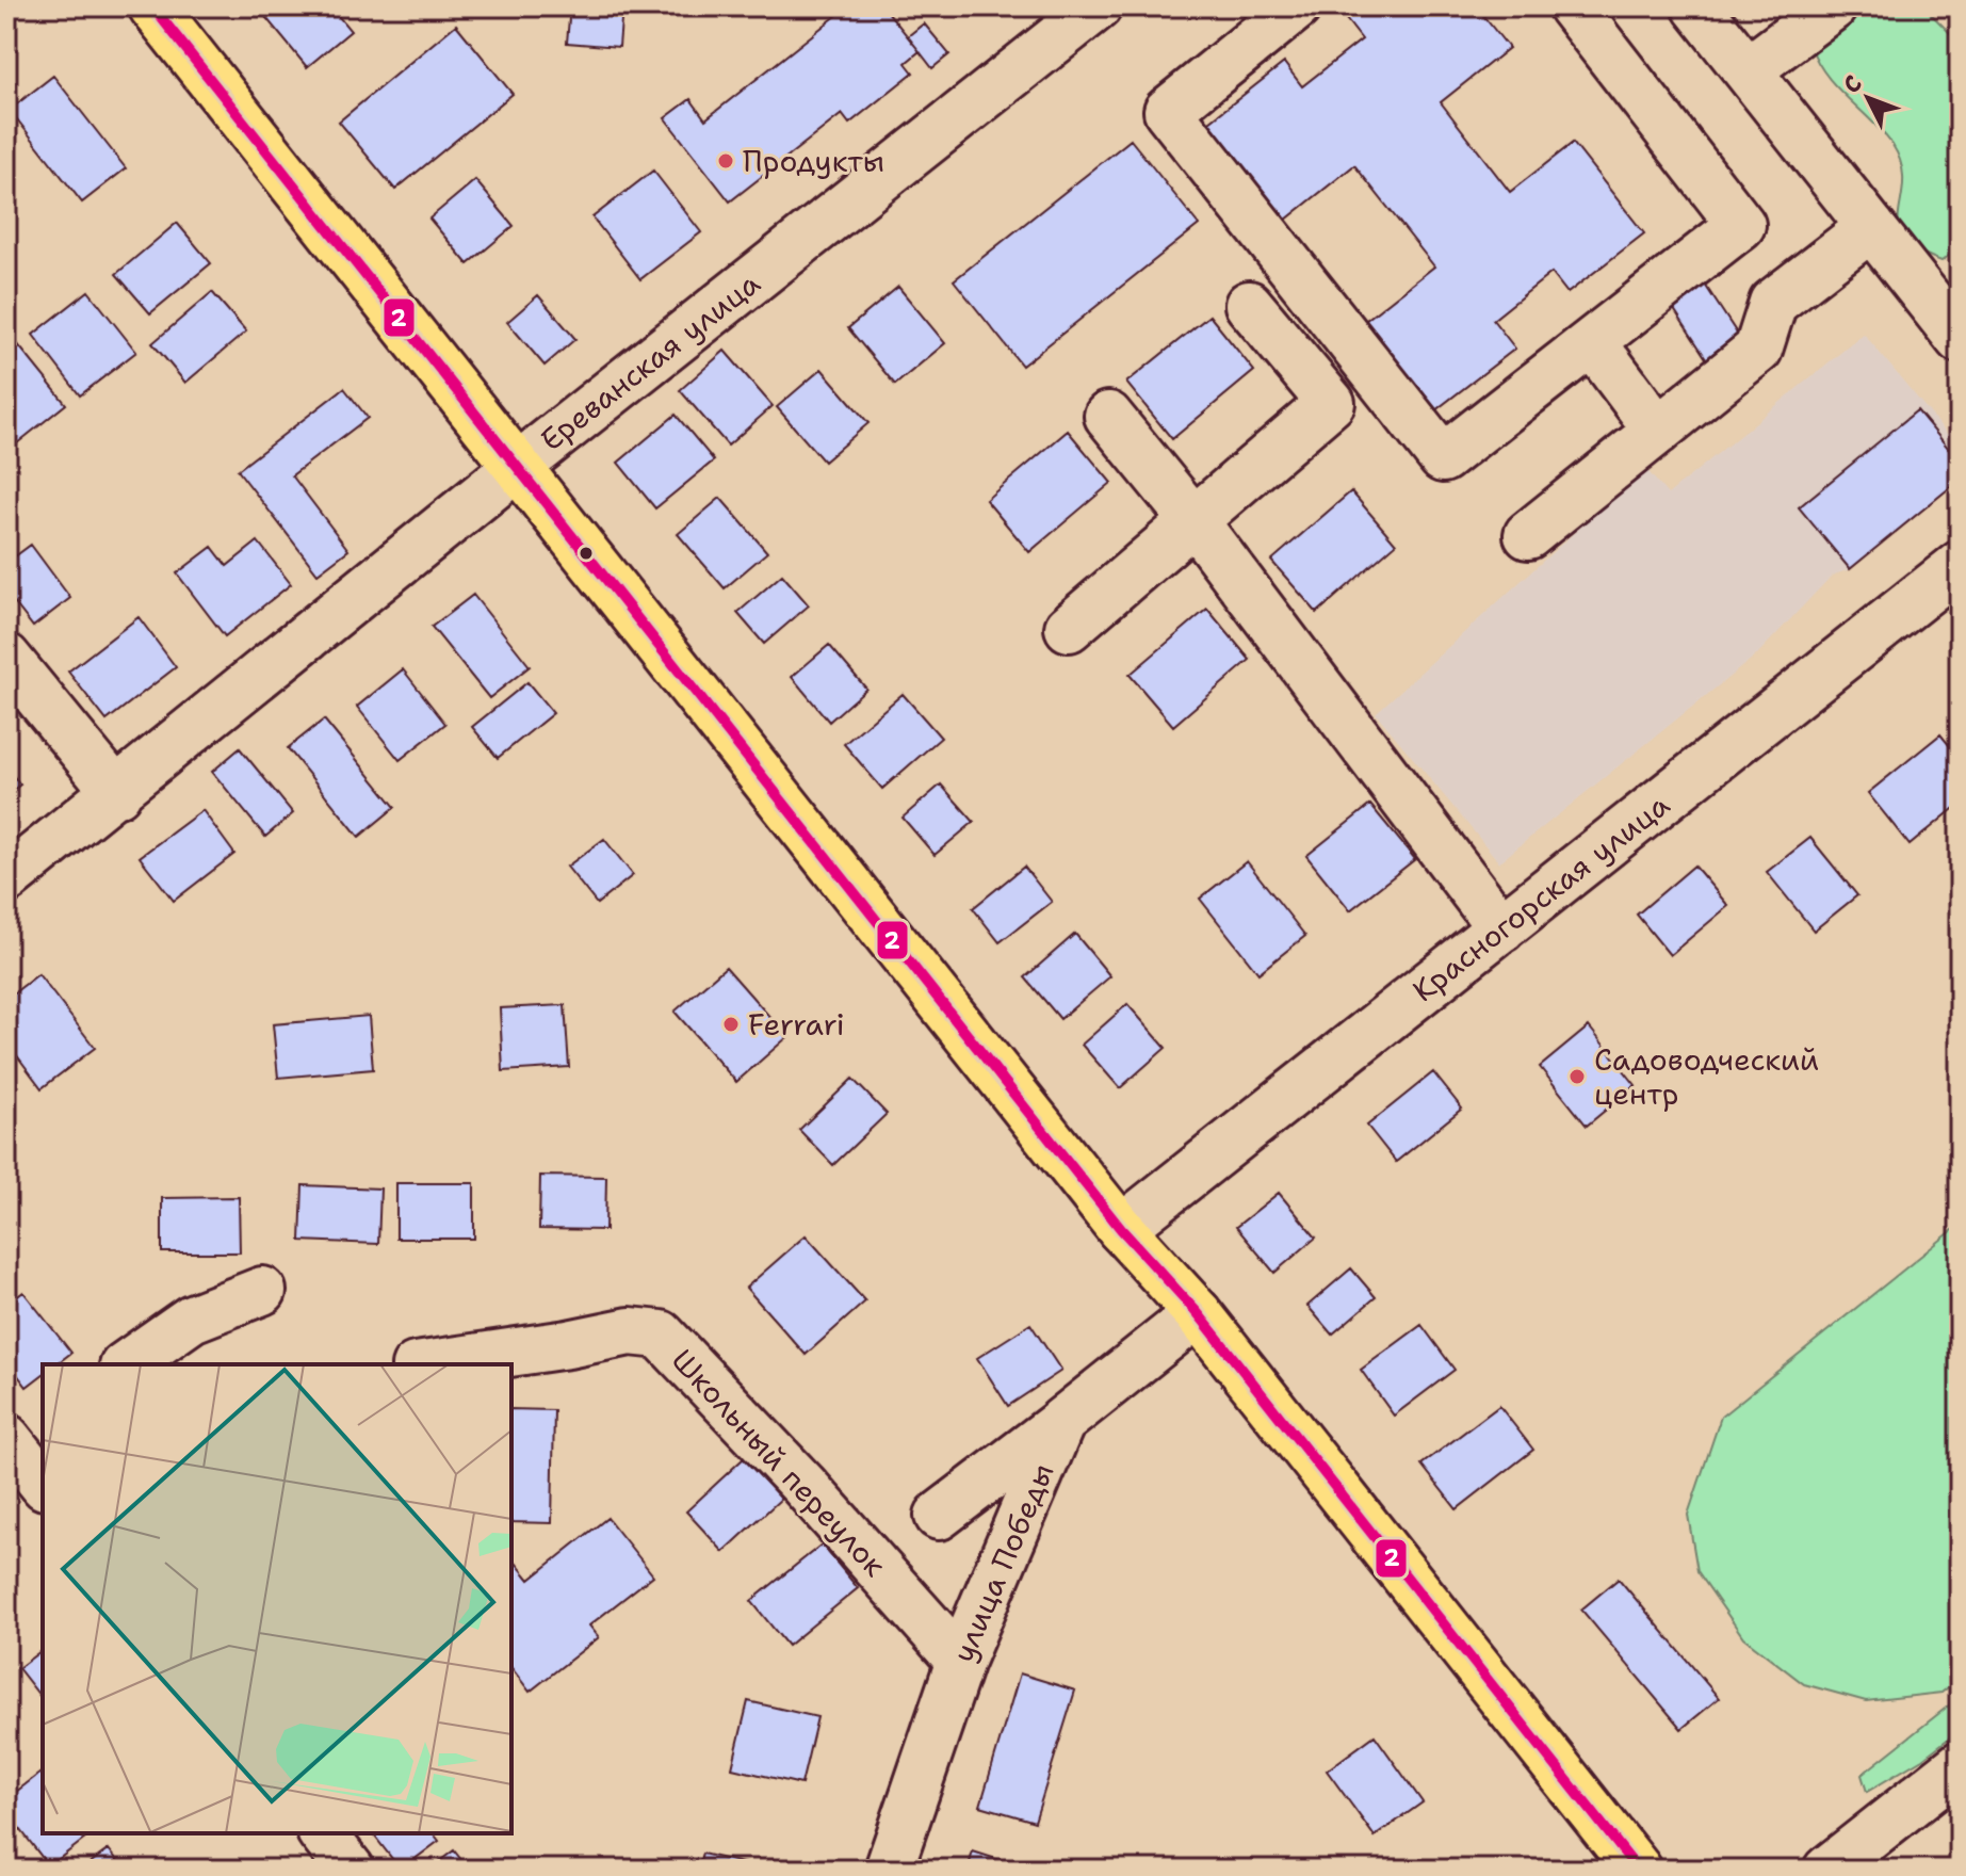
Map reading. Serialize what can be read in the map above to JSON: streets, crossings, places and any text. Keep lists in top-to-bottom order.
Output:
{
  "streets": {
    "street": [
      "Ереванская улица",
      "Красногорская улица",
      "Школьный переулок",
      "улица Победы"
    ]
  },
  "crossings": [
    ["Школьный переулок", "улица Победы"]
  ],
  "places": ["Продукты", "Ferrari", "Садоводческий центр"],
  "lines": ["transit line 2"],
  "north": "top left"
}
